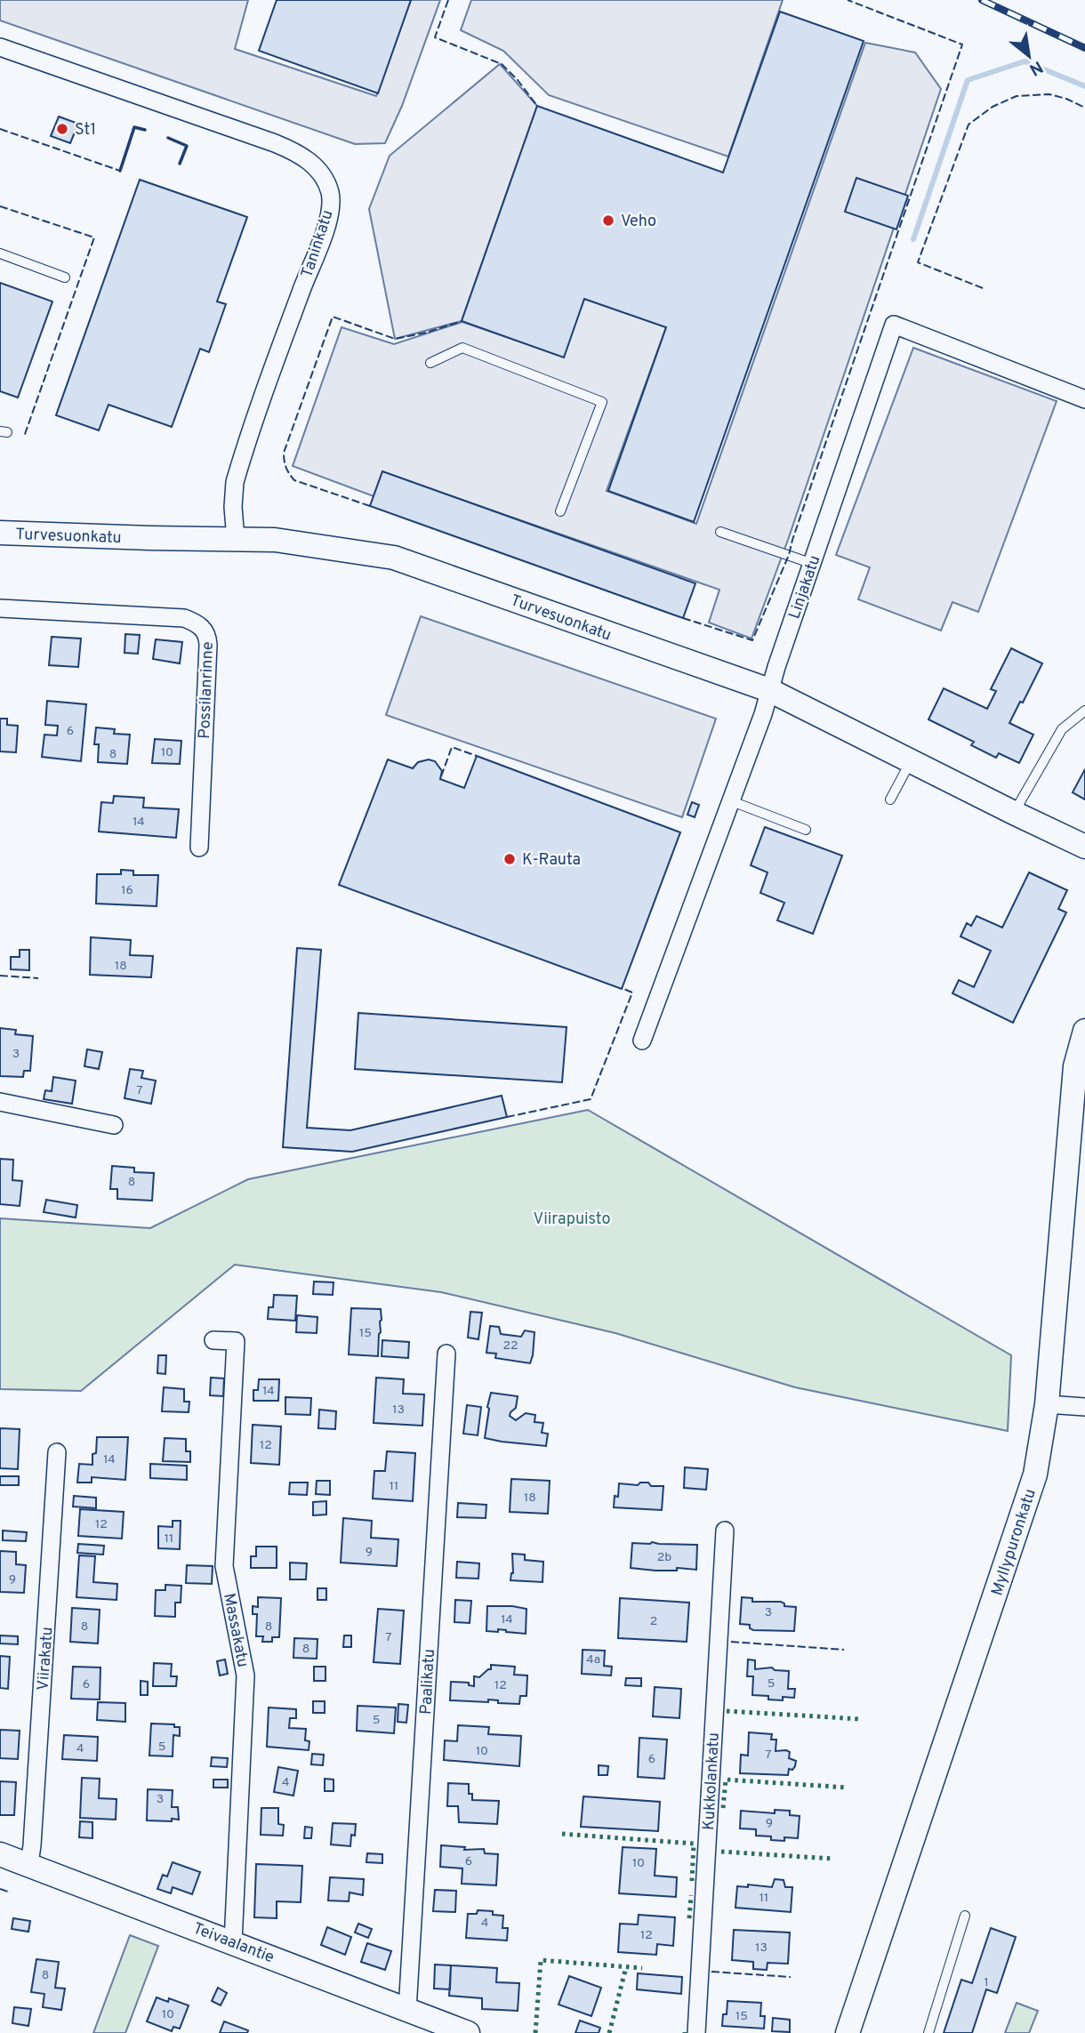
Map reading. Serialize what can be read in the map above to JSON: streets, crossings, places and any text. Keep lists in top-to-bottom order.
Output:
{
  "streets": {
    "main road": ["Turvesuonkatu", "Myllypuronkatu", "Teivaalantie"],
    "street": [
      "Taninkatu",
      "Linjakatu",
      "Possilanrinne",
      "Massakatu",
      "Viirakatu",
      "Paalikatu",
      "Kukkolankatu"
    ]
  },
  "crossings": [
    ["Taninkatu", "Turvesuonkatu"],
    ["Turvesuonkatu", "Linjakatu"],
    ["Massakatu", "Teivaalantie"],
    ["Viirakatu", "Teivaalantie"],
    ["Paalikatu", "Teivaalantie"]
  ],
  "parks": ["Viirapuisto"],
  "places": ["St1", "Veho", "K-Rauta"],
  "house_numbers": [
    "6",
    "10",
    "8",
    "14",
    "16",
    "18",
    "3",
    "7",
    "8",
    "15",
    "22",
    "14",
    "13",
    "12",
    "14",
    "11",
    "18",
    "12",
    "11",
    "9",
    "2b",
    "9",
    "3",
    "14",
    "2",
    "8",
    "8",
    "7",
    "8",
    "4a",
    "5",
    "6",
    "12",
    "5",
    "5",
    "4",
    "10",
    "7",
    "6",
    "4",
    "3",
    "9",
    "6",
    "10",
    "11",
    "4",
    "12",
    "13",
    "8",
    "1",
    "10",
    "15"
  ],
  "north": "bottom right"
}
